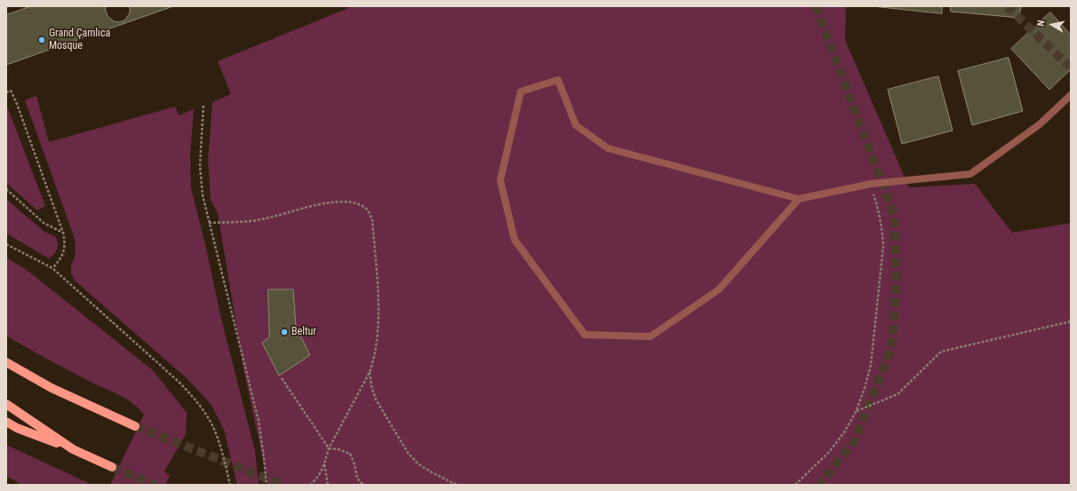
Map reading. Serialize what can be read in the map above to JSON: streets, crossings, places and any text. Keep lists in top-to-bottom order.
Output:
{
  "places": ["Grand Çamlıca Mosque", "Beltur"],
  "north": "left"
}
